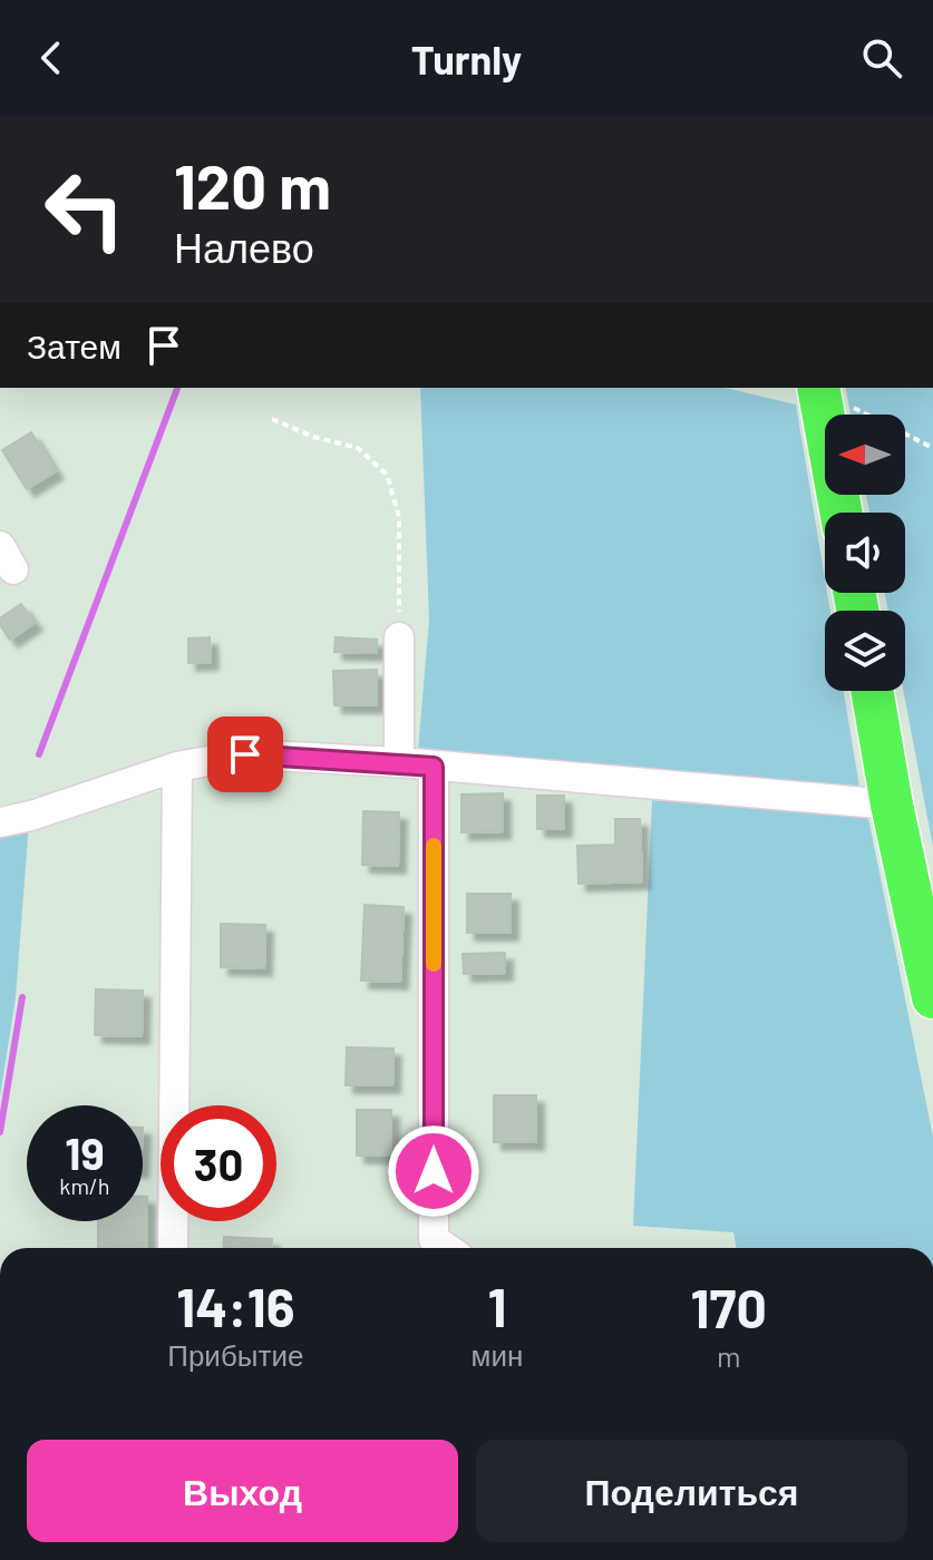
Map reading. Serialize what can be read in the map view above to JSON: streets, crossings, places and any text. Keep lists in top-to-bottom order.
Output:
{
  "north": "left",
  "page": {
    "header": "Turnly",
    "turn": ["120 m", "Налево"],
    "then": "Затем",
    "speed": "19 km/h",
    "limit": "30",
    "eta": [
      "14:16",
      "Прибытие",
      "1",
      "мин",
      "170",
      "m"
    ],
    "buttons": ["Выход", "Поделиться"]
  }
}
